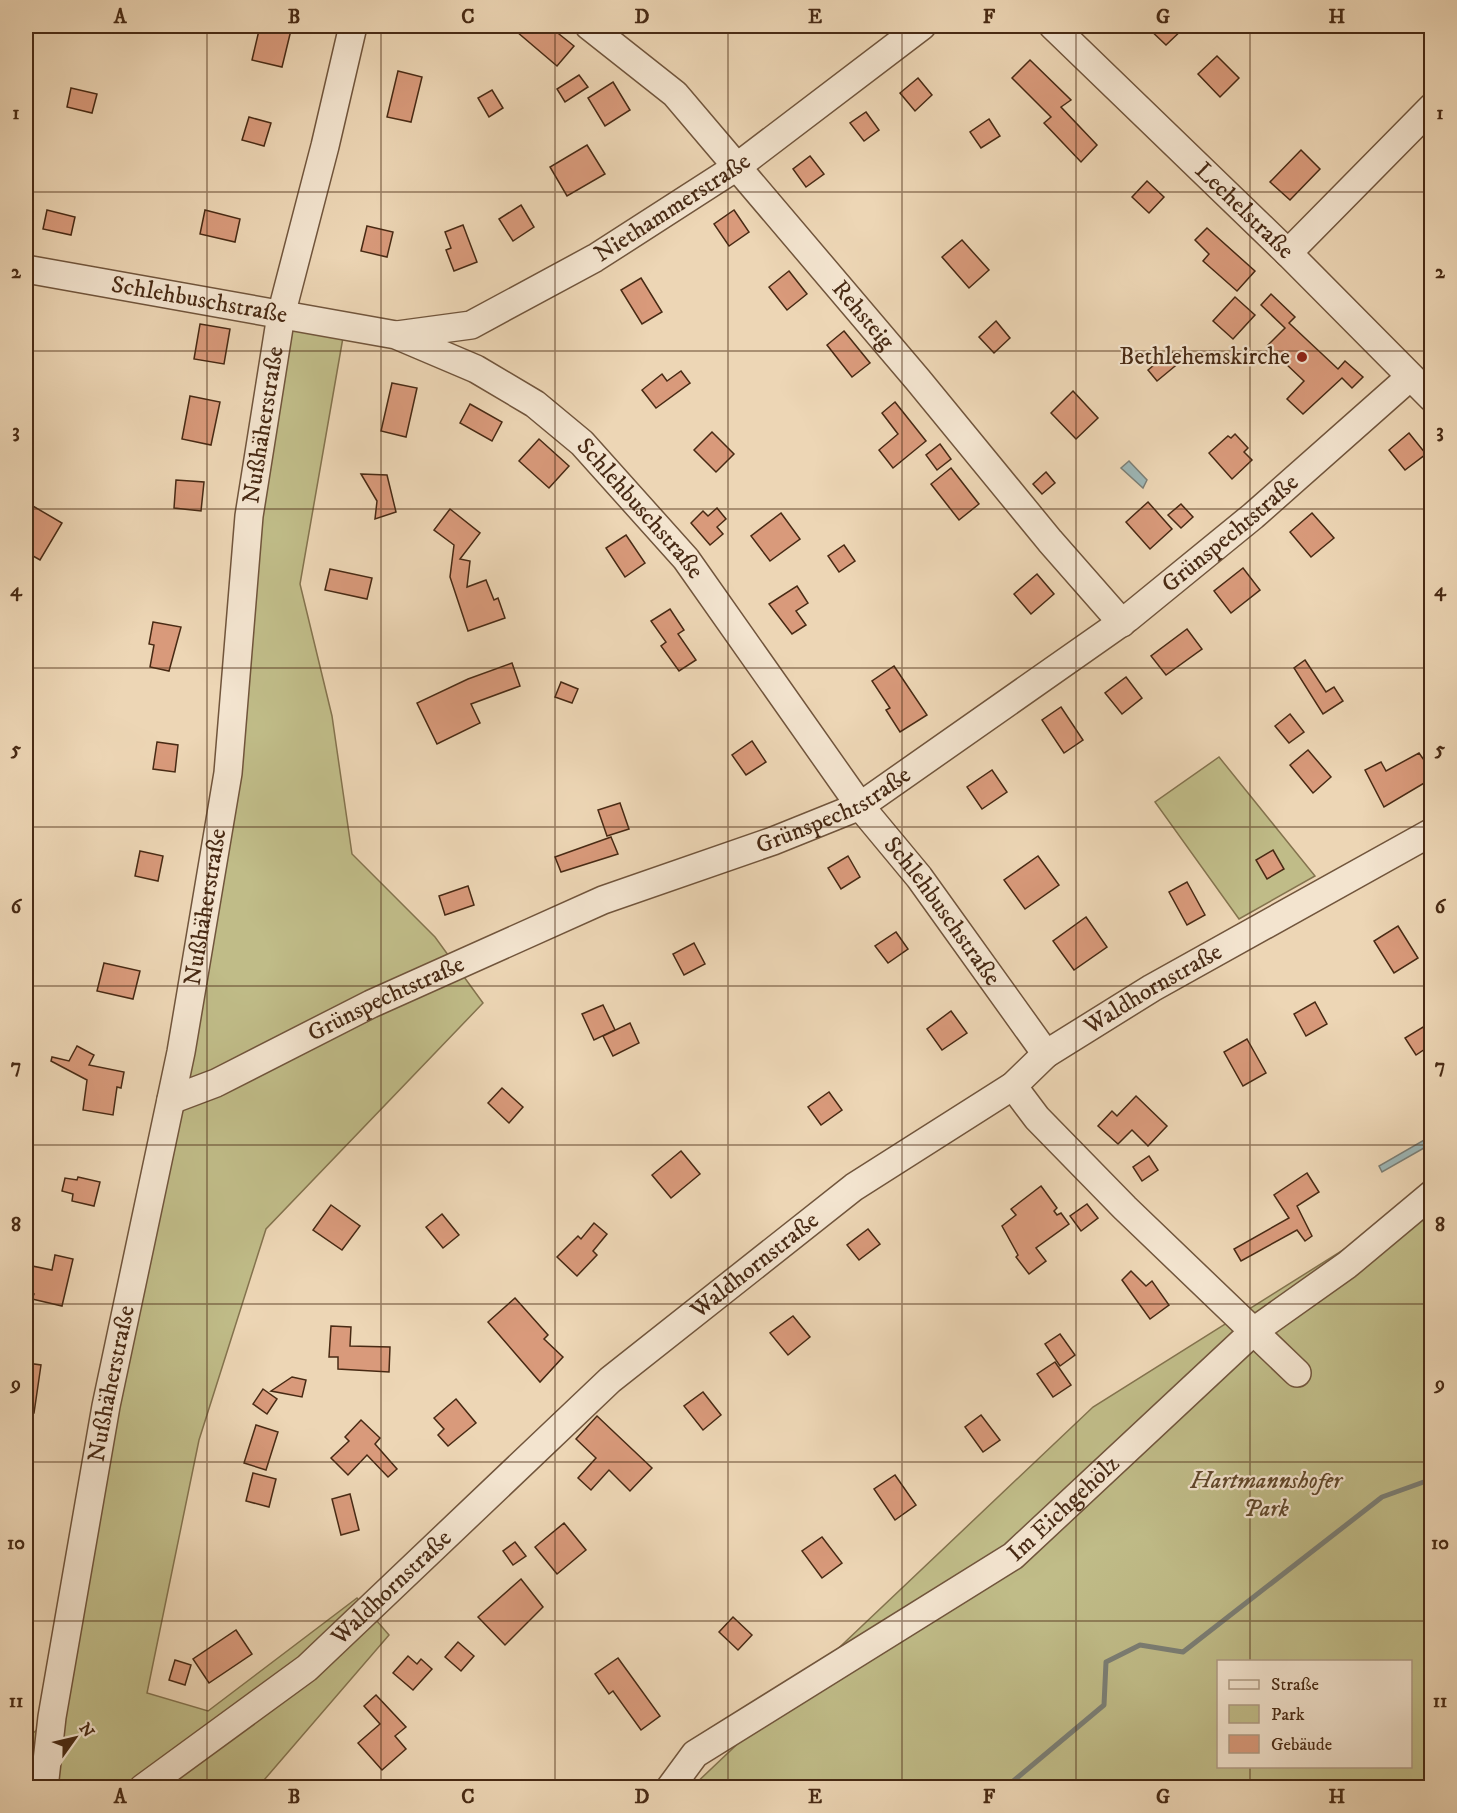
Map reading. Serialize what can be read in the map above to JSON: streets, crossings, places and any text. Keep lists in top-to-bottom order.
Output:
{
  "streets": {
    "street": [
      "Niethammerstraße",
      "Lechelstraße",
      "Schlehbuschstraße",
      "Rehsteig",
      "Nußhäherstraße",
      "Grünspechtstraße",
      "Waldhornstraße",
      "Im Eichgehölz"
    ]
  },
  "crossings": [
    ["Niethammerstraße", "Schlehbuschstraße"],
    ["Niethammerstraße", "Rehsteig"],
    ["Lechelstraße", "Grünspechtstraße"],
    ["Schlehbuschstraße", "Nußhäherstraße"],
    ["Schlehbuschstraße", "Grünspechtstraße"],
    ["Schlehbuschstraße", "Waldhornstraße"],
    ["Rehsteig", "Grünspechtstraße"],
    ["Nußhäherstraße", "Grünspechtstraße"]
  ],
  "parks": ["Hartmannshofer Park"],
  "places": ["Bethlehemskirche"],
  "legend": ["Straße", "Park", "Gebäude"],
  "north": "top right",
  "grid": {
    "columns": [
      "A",
      "B",
      "C",
      "D",
      "E",
      "F",
      "G",
      "H"
    ],
    "rows": [
      "1",
      "2",
      "3",
      "4",
      "5",
      "6",
      "7",
      "8",
      "9",
      "10",
      "11"
    ]
  }
}
